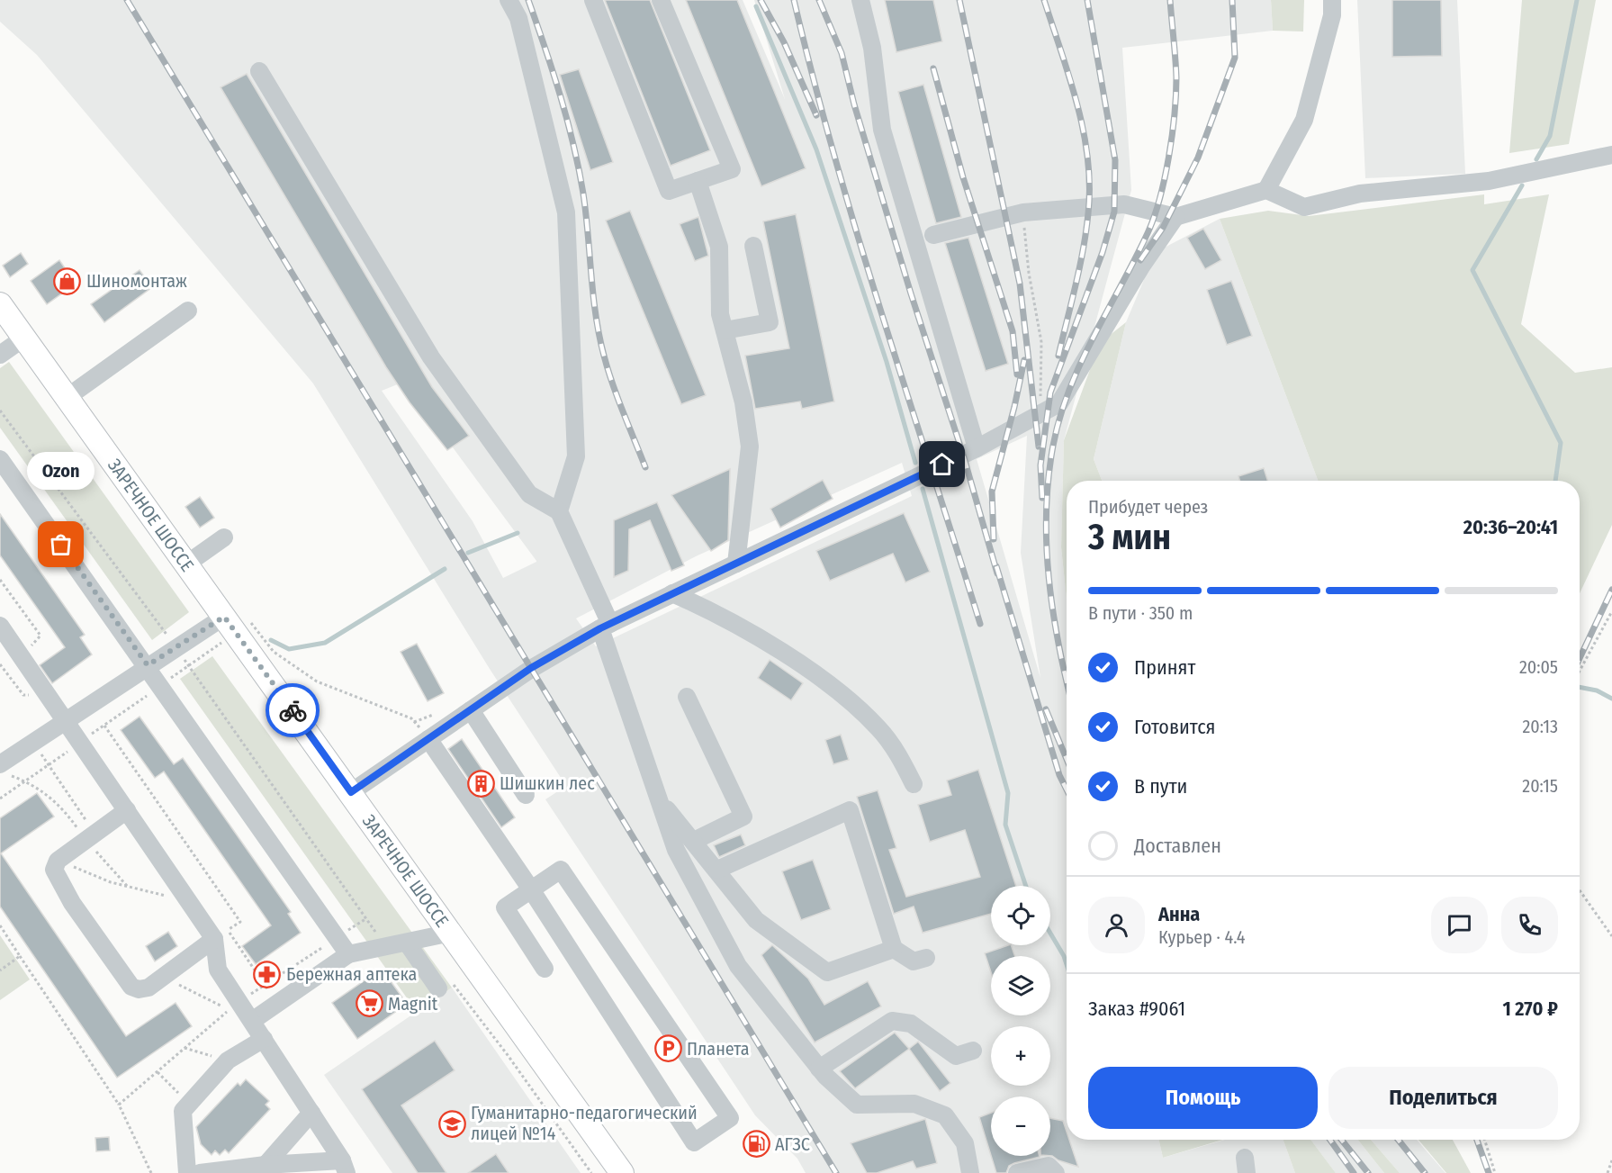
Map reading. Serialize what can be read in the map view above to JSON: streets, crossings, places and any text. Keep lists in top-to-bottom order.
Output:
{
  "streets": {
    "main road": ["ЗАРЕЧНОЕ ШОССЕ"]
  },
  "places": {
    "shop": ["Шиномонтаж"],
    "other": ["Ozon"],
    "building": ["Шишкин лес"],
    "pharmacy": ["Бережная аптека"],
    "supermarket": ["Magnit"],
    "parking": ["Планета"],
    "school or university": ["Гуманитарно-педагогический лицей №14"],
    "fuel station": ["АГЗС"]
  },
  "page": {
    "bubble": "Ozon",
    "heading": ["3 мин", "Прибудет через", "20:36–20:41"],
    "panel": [
      "Анна",
      "Курьер · 4.4",
      "Заказ #9061",
      "1 270 ₽"
    ],
    "bar": "В пути · 350 m",
    "list": [
      ["Принят", "20:05"],
      ["Готовится", "20:13"],
      ["В пути", "20:15"],
      "Доставлен"
    ],
    "map_buttons": ["+", "−"],
    "buttons": ["Помощь", "Поделиться"]
  }
}
